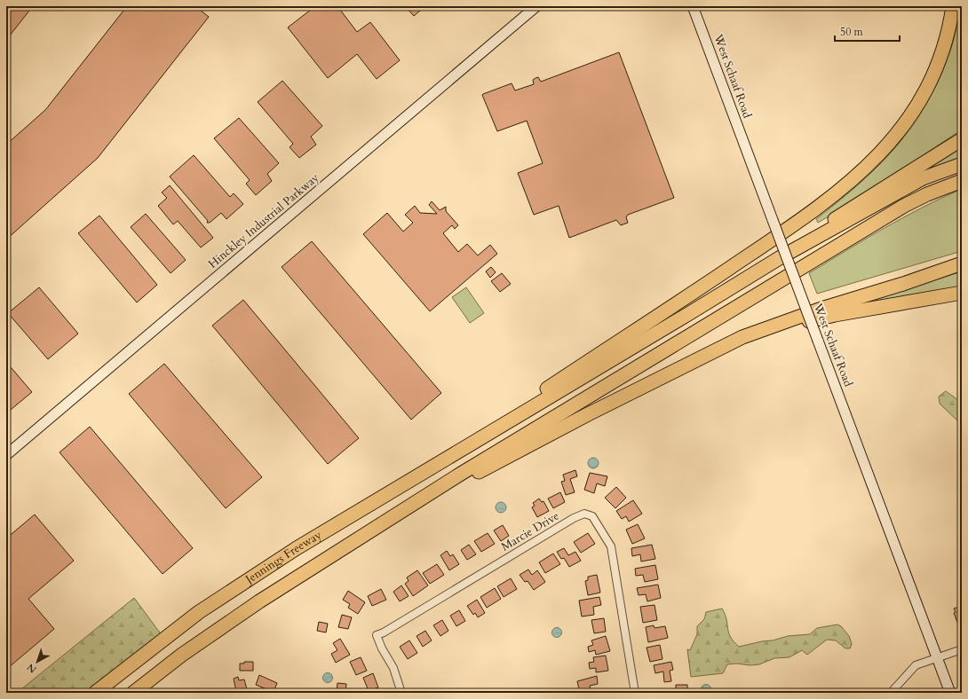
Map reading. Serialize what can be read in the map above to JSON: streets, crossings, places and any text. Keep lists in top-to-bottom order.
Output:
{
  "streets": {
    "highway": ["Jennings Freeway"],
    "street": ["West Schaaf Road", "Hinckley Industrial Parkway", "Marcie Drive"]
  },
  "scale_bar": "50 m",
  "north": "bottom left"
}
